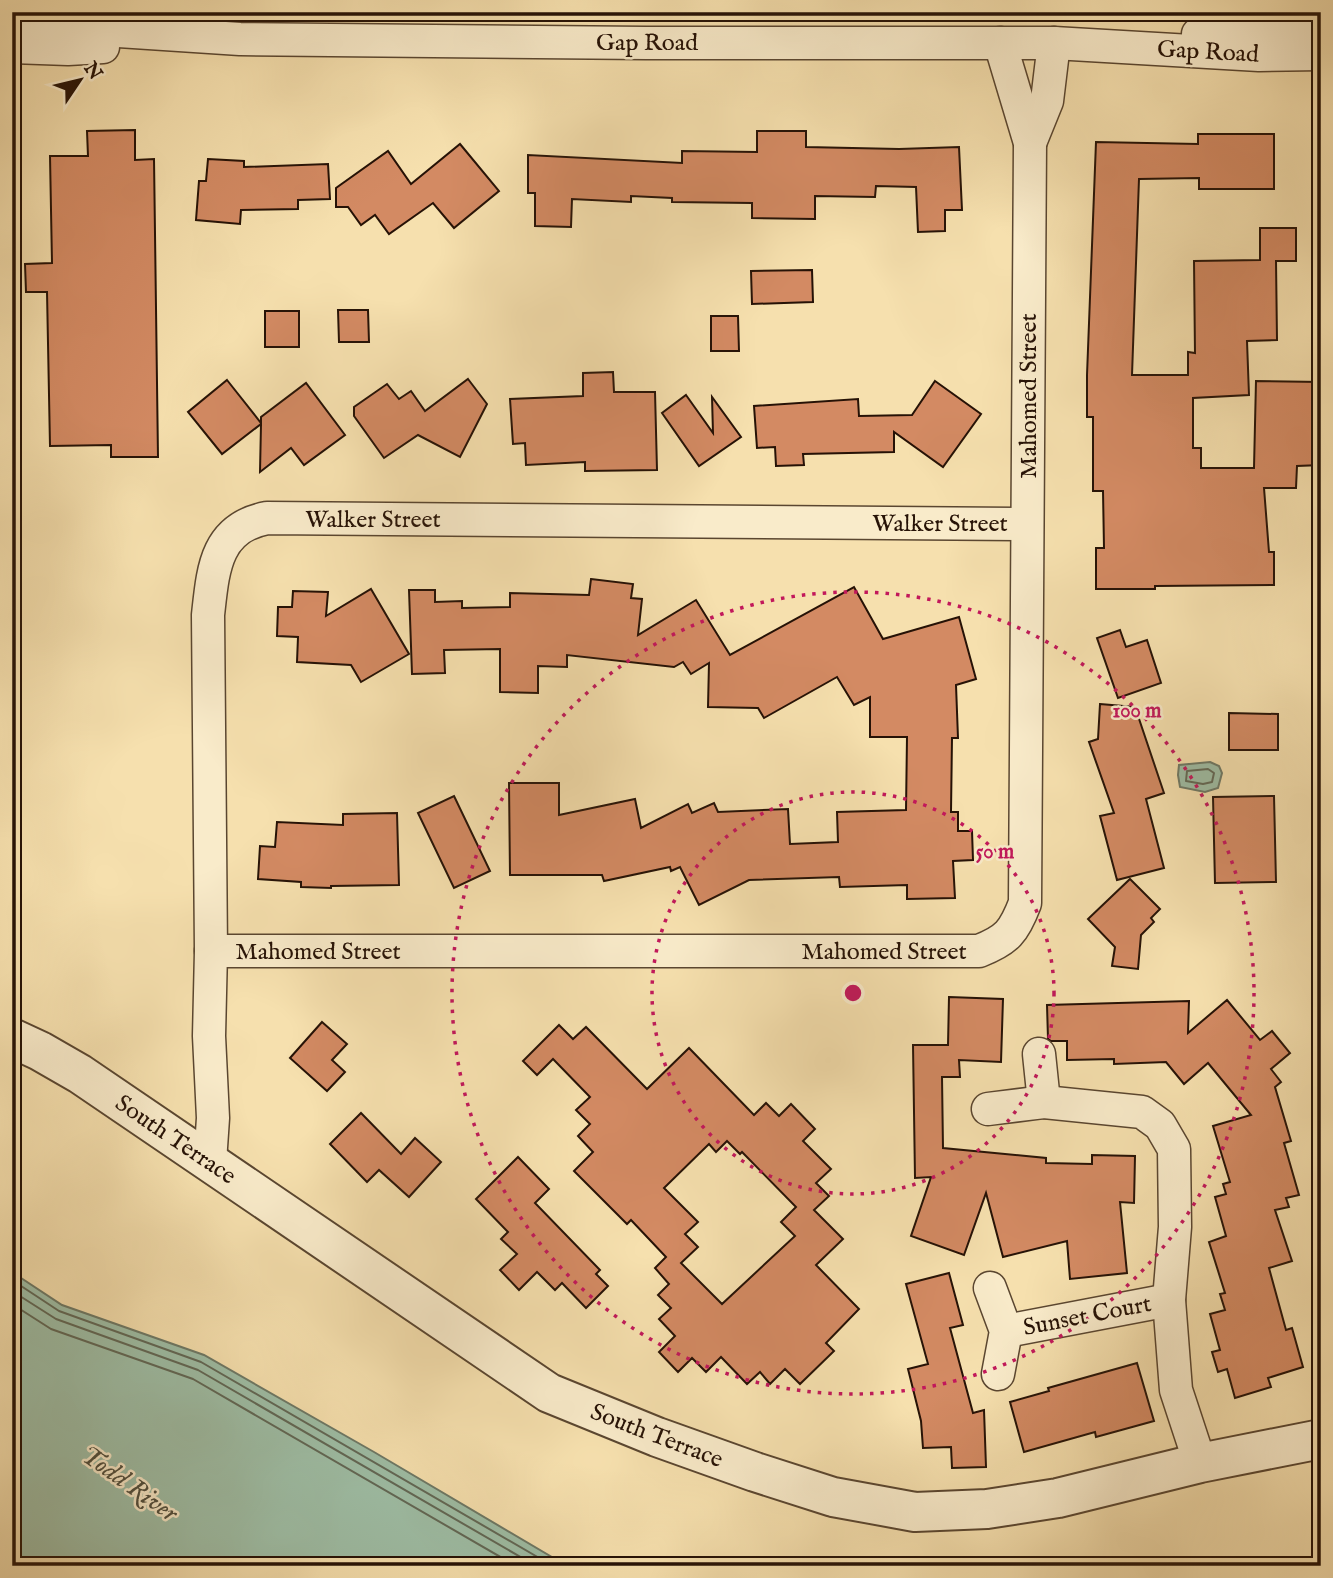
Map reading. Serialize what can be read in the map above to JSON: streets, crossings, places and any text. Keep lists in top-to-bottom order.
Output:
{
  "streets": {
    "street": [
      "Gap Road",
      "Mahomed Street",
      "Walker Street",
      "South Terrace",
      "Sunset Court"
    ]
  },
  "crossings": [
    ["Gap Road", "Mahomed Street"],
    ["Mahomed Street", "Walker Street"],
    ["Walker Street", "South Terrace"],
    ["South Terrace", "Sunset Court"]
  ],
  "water": ["Todd River"],
  "north": "top right",
  "rings": ["100 m", "50 m"]
}
